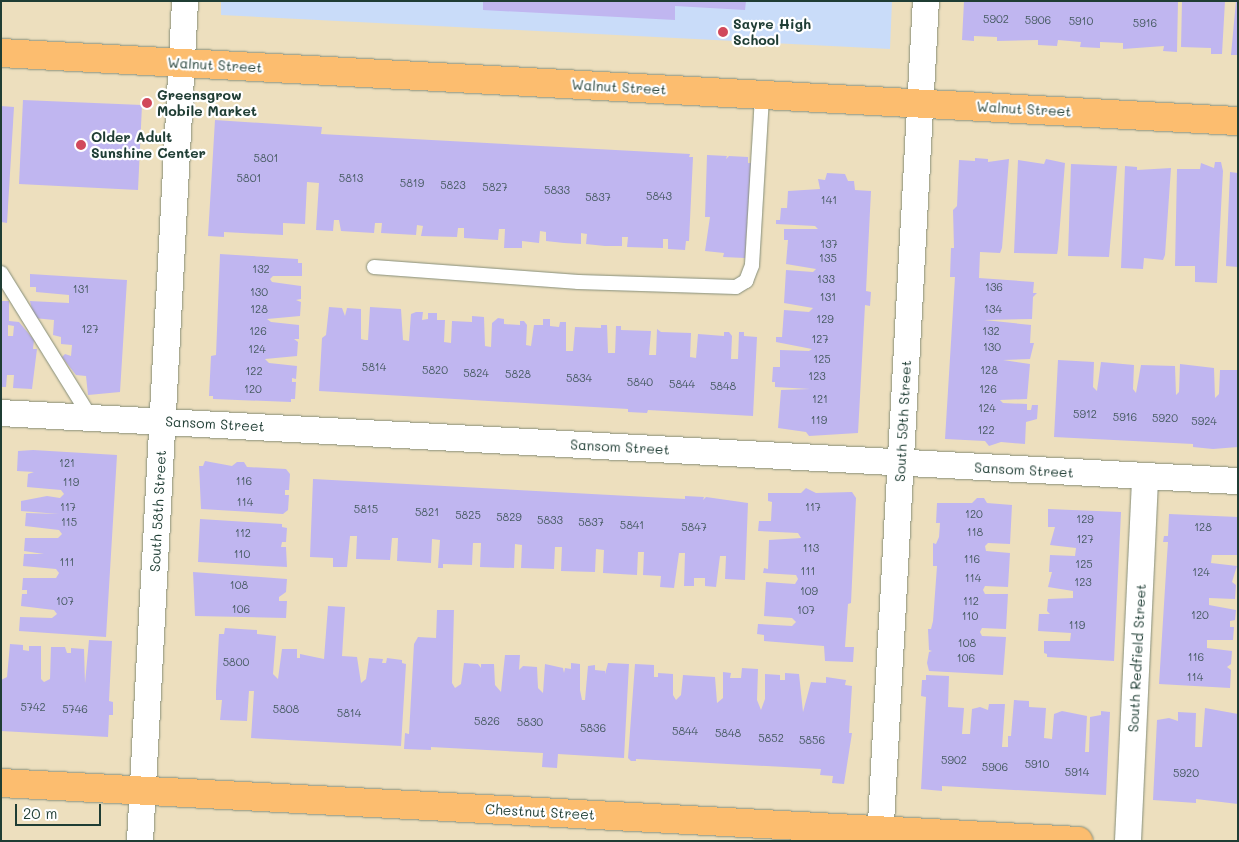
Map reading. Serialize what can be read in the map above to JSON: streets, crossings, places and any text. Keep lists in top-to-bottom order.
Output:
{
  "streets": {
    "main road": ["Walnut Street", "Chestnut Street"],
    "street": [
      "South 59th Street",
      "Sansom Street",
      "South 58th Street",
      "South Redfield Street"
    ]
  },
  "crossings": [
    ["Walnut Street", "South 59th Street"],
    ["Walnut Street", "South 58th Street"],
    ["South 59th Street", "Sansom Street"],
    ["South 59th Street", "Chestnut Street"],
    ["Sansom Street", "South 58th Street"],
    ["Sansom Street", "South Redfield Street"],
    ["South 58th Street", "Chestnut Street"]
  ],
  "places": ["Sayre High School", "Greensgrow Mobile Market", "Older Adult Sunshine Center"],
  "house_numbers": [
    "5902",
    "5906",
    "5910",
    "5916",
    "5801",
    "5801",
    "5813",
    "5819",
    "5823",
    "5827",
    "5833",
    "5843",
    "5837",
    "141",
    "137",
    "135",
    "132",
    "133",
    "136",
    "131",
    "130",
    "131",
    "128",
    "134",
    "129",
    "127",
    "126",
    "132",
    "127",
    "130",
    "124",
    "125",
    "5814",
    "5820",
    "128",
    "122",
    "5824",
    "5828",
    "123",
    "5834",
    "5840",
    "5844",
    "5848",
    "120",
    "126",
    "121",
    "124",
    "5912",
    "5916",
    "5920",
    "119",
    "5924",
    "122",
    "121",
    "116",
    "119",
    "114",
    "117",
    "117",
    "5815",
    "5821",
    "120",
    "5825",
    "5829",
    "129",
    "5833",
    "115",
    "5837",
    "5841",
    "5847",
    "128",
    "118",
    "112",
    "127",
    "113",
    "110",
    "116",
    "111",
    "125",
    "111",
    "124",
    "114",
    "123",
    "108",
    "109",
    "107",
    "112",
    "106",
    "107",
    "120",
    "110",
    "119",
    "108",
    "116",
    "106",
    "5800",
    "114",
    "5742",
    "5746",
    "5808",
    "5814",
    "5826",
    "5830",
    "5836",
    "5844",
    "5848",
    "5852",
    "5856",
    "5902",
    "5910",
    "5906",
    "5914",
    "5920"
  ],
  "scale_bar": "20 m"
}
